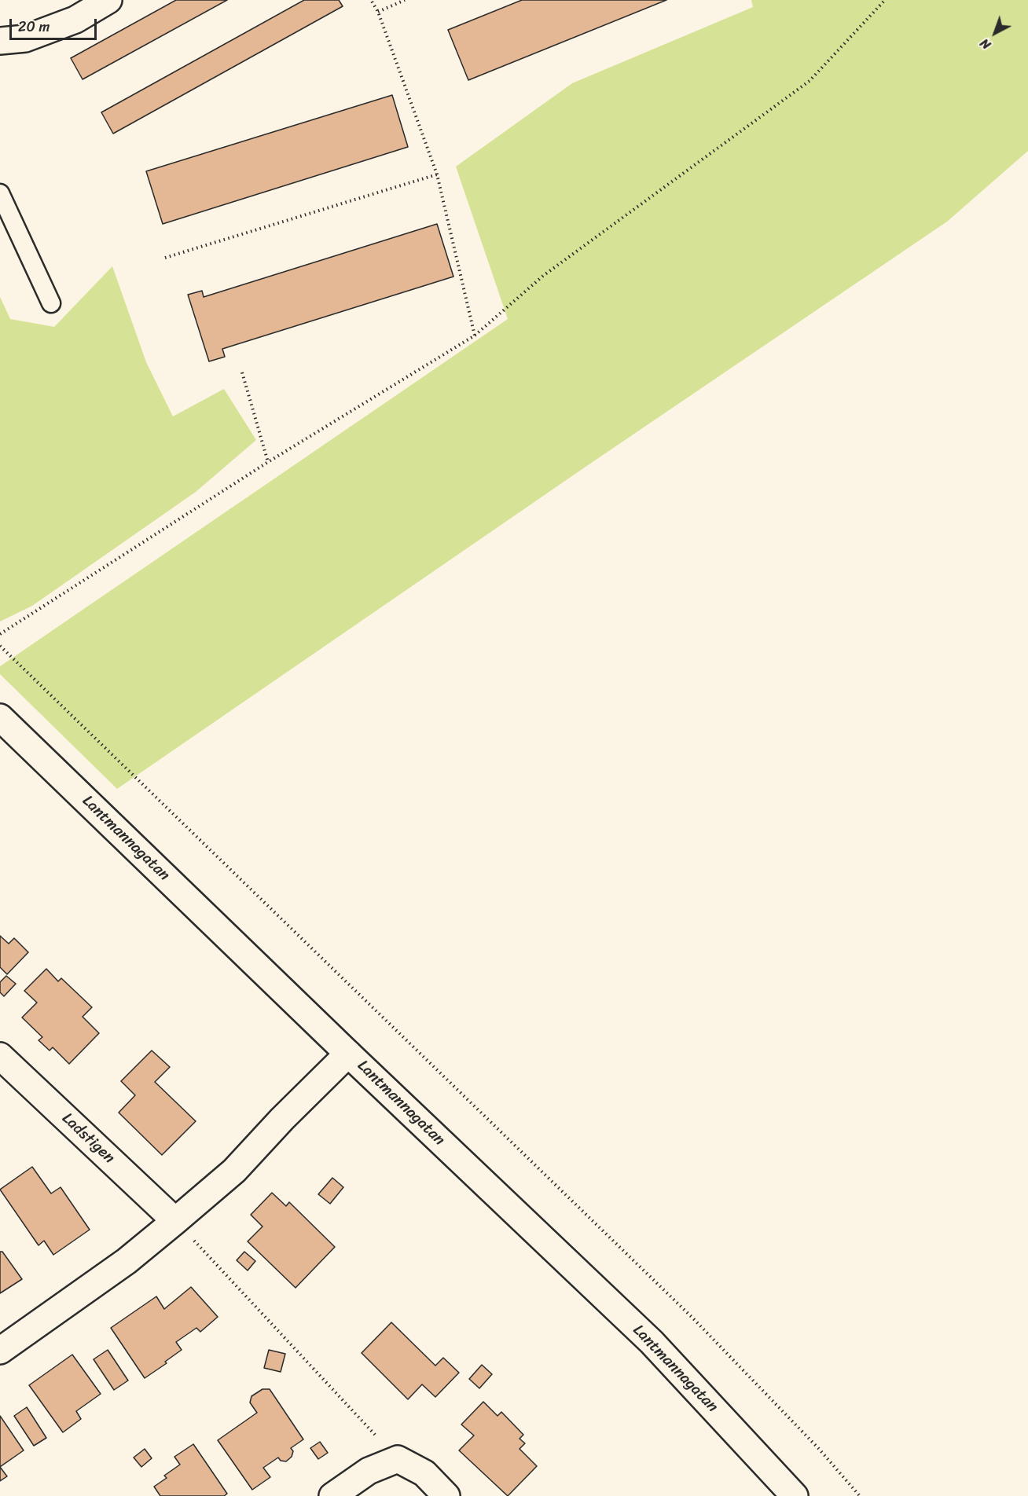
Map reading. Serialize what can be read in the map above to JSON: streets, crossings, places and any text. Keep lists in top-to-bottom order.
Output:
{
  "streets": {
    "street": ["Lantmannagatan", "Ladstigen"]
  },
  "scale_bar": "20 m",
  "north": "bottom left"
}
